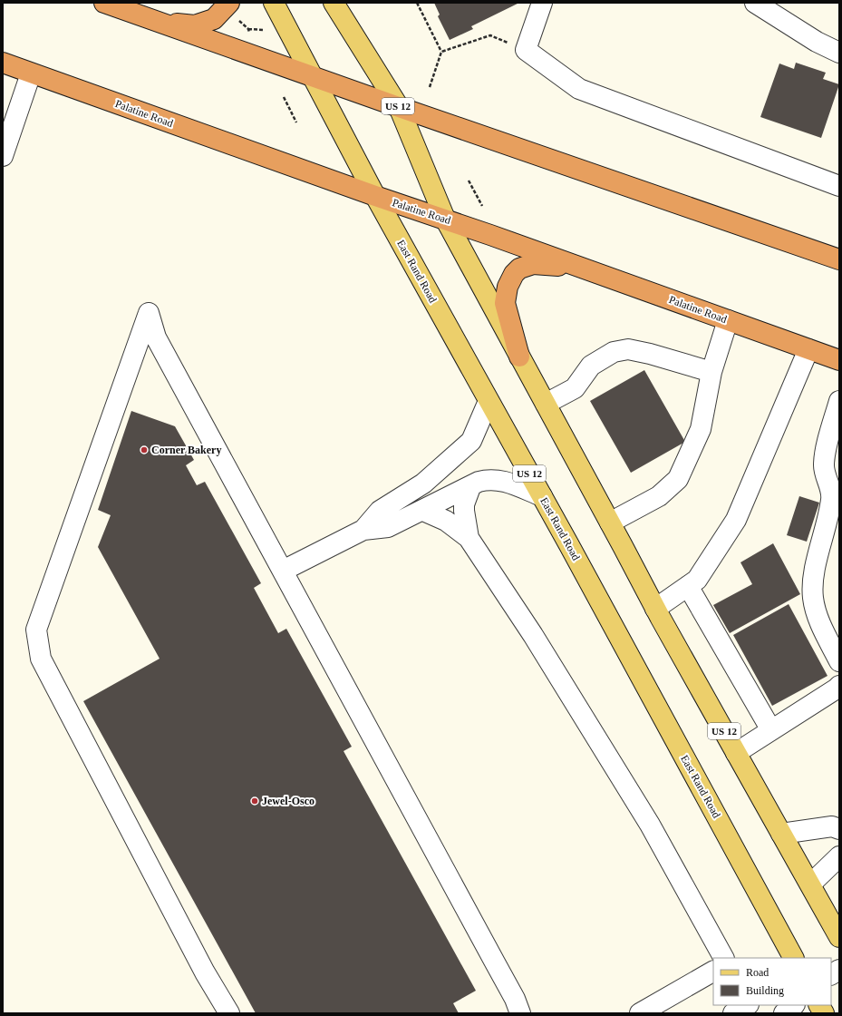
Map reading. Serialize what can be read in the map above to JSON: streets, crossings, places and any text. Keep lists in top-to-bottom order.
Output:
{
  "streets": {
    "highway": ["Palatine Road"],
    "main road": ["US 12", "East Rand Road"]
  },
  "crossings": [
    ["US 12", "Palatine Road"],
    ["Palatine Road", "East Rand Road"]
  ],
  "places": ["Corner Bakery", "Jewel-Osco"],
  "legend": ["Road", "Building"]
}
